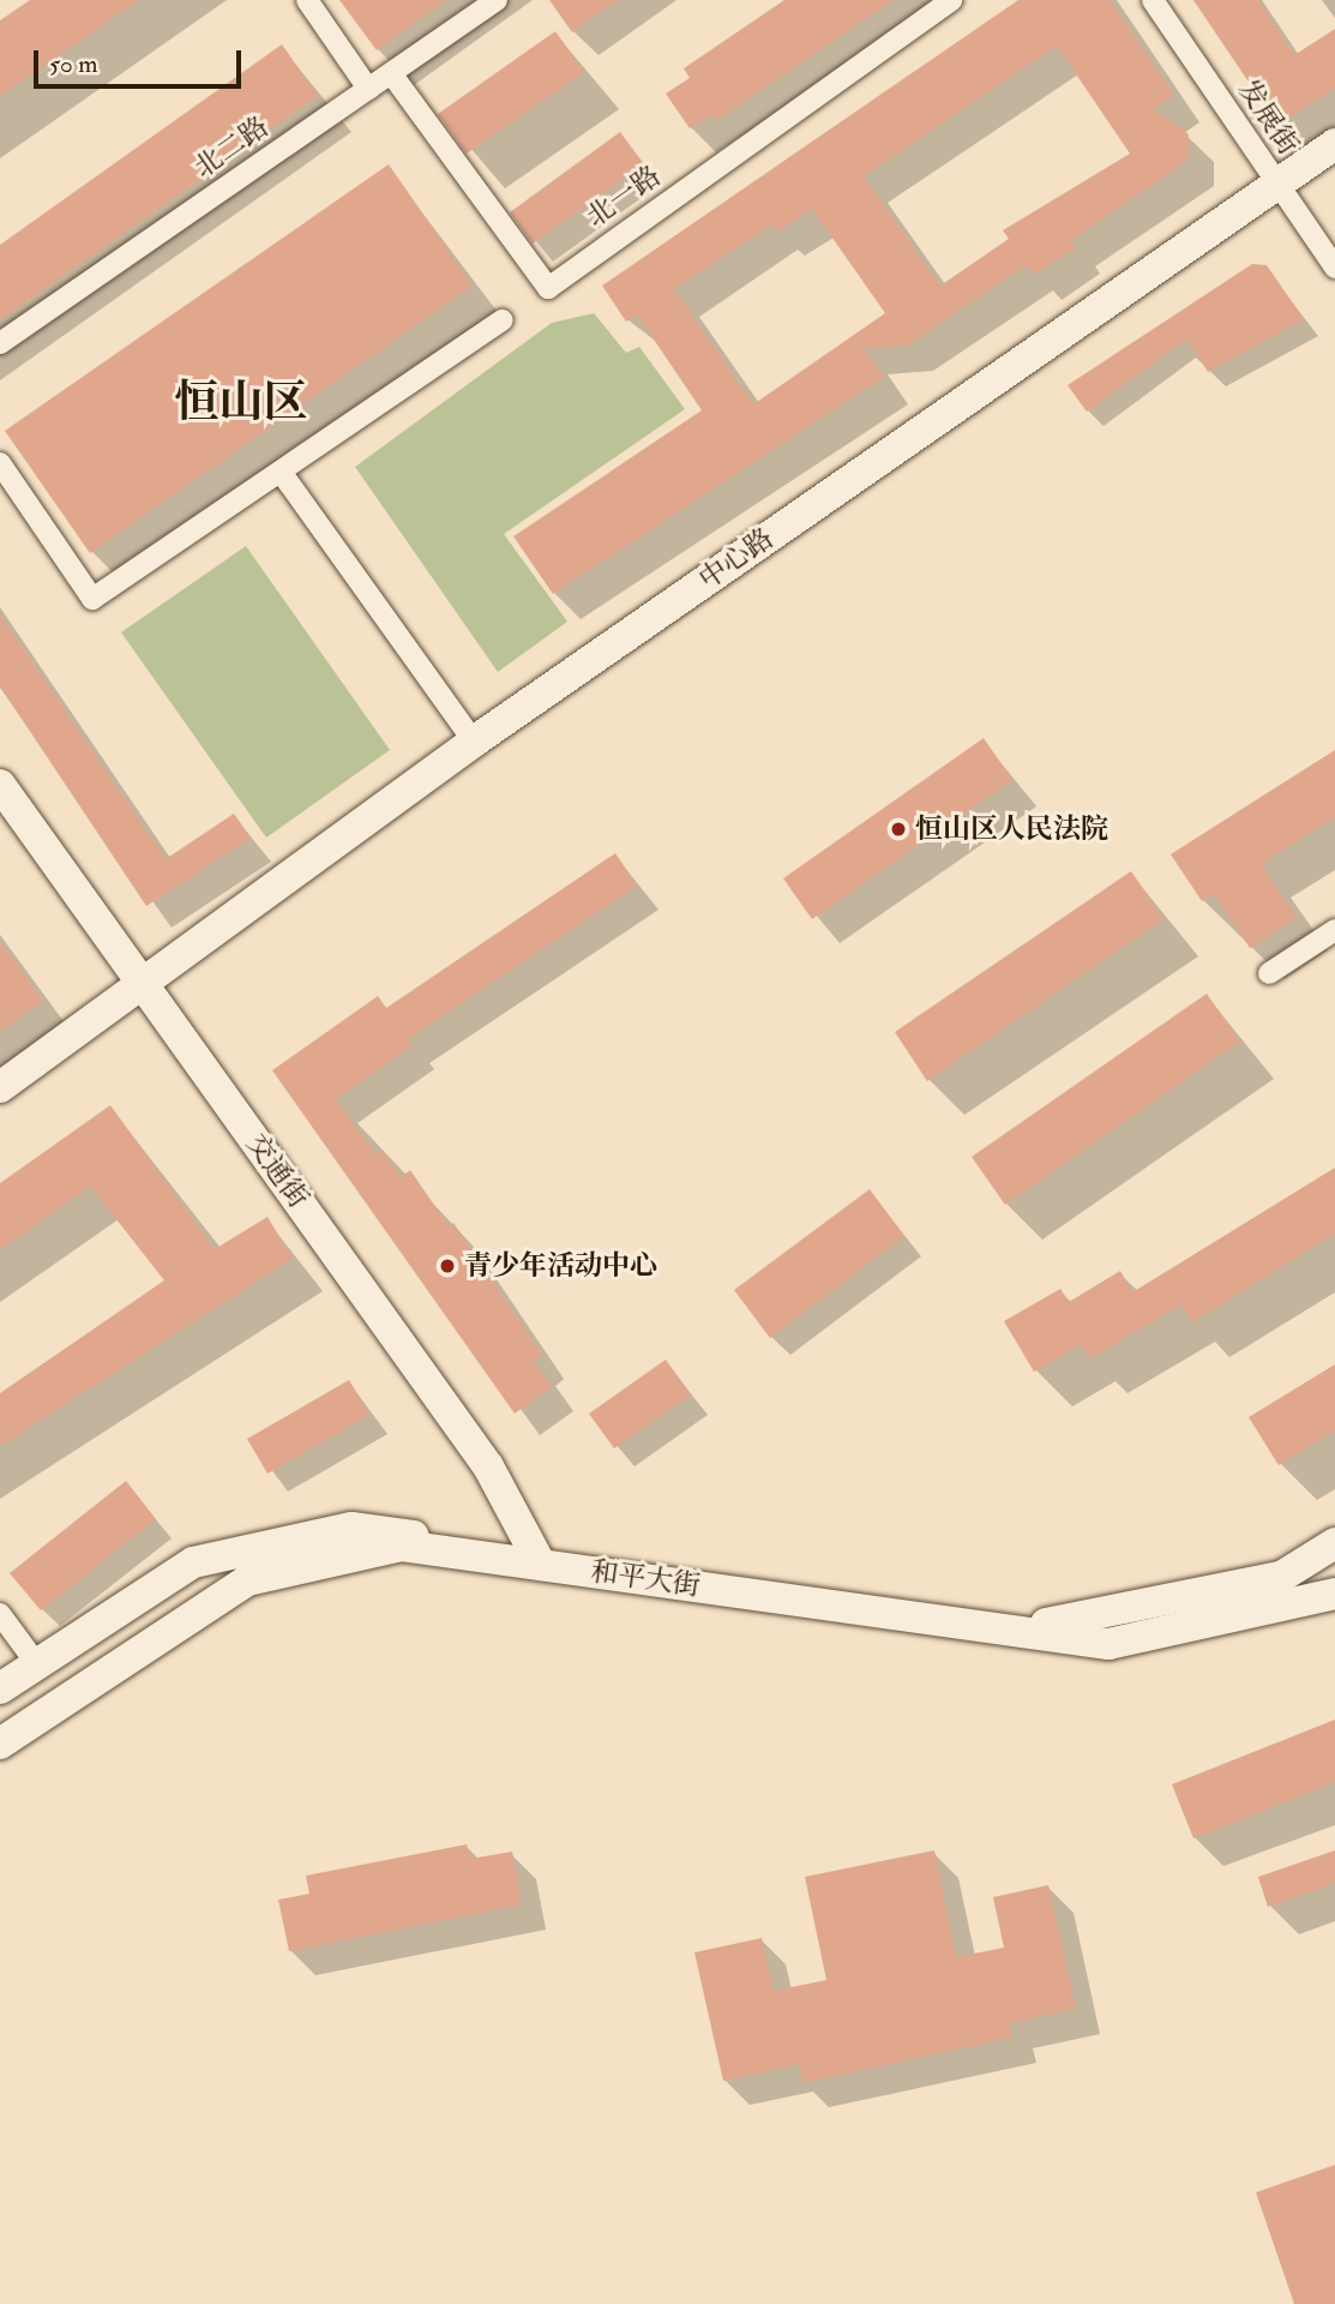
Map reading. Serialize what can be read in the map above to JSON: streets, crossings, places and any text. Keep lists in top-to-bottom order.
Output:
{
  "streets": {
    "main road": ["中心路", "交通街", "和平大街"],
    "street": ["发展街", "北二路", "北一路"]
  },
  "crossings": [
    ["发展街", "中心路"],
    ["北二路", "北一路"],
    ["中心路", "交通街"],
    ["交通街", "和平大街"]
  ],
  "districts": ["恒山区"],
  "places": ["恒山区人民法院", "青少年活动中心"],
  "scale_bar": "50 m"
}
